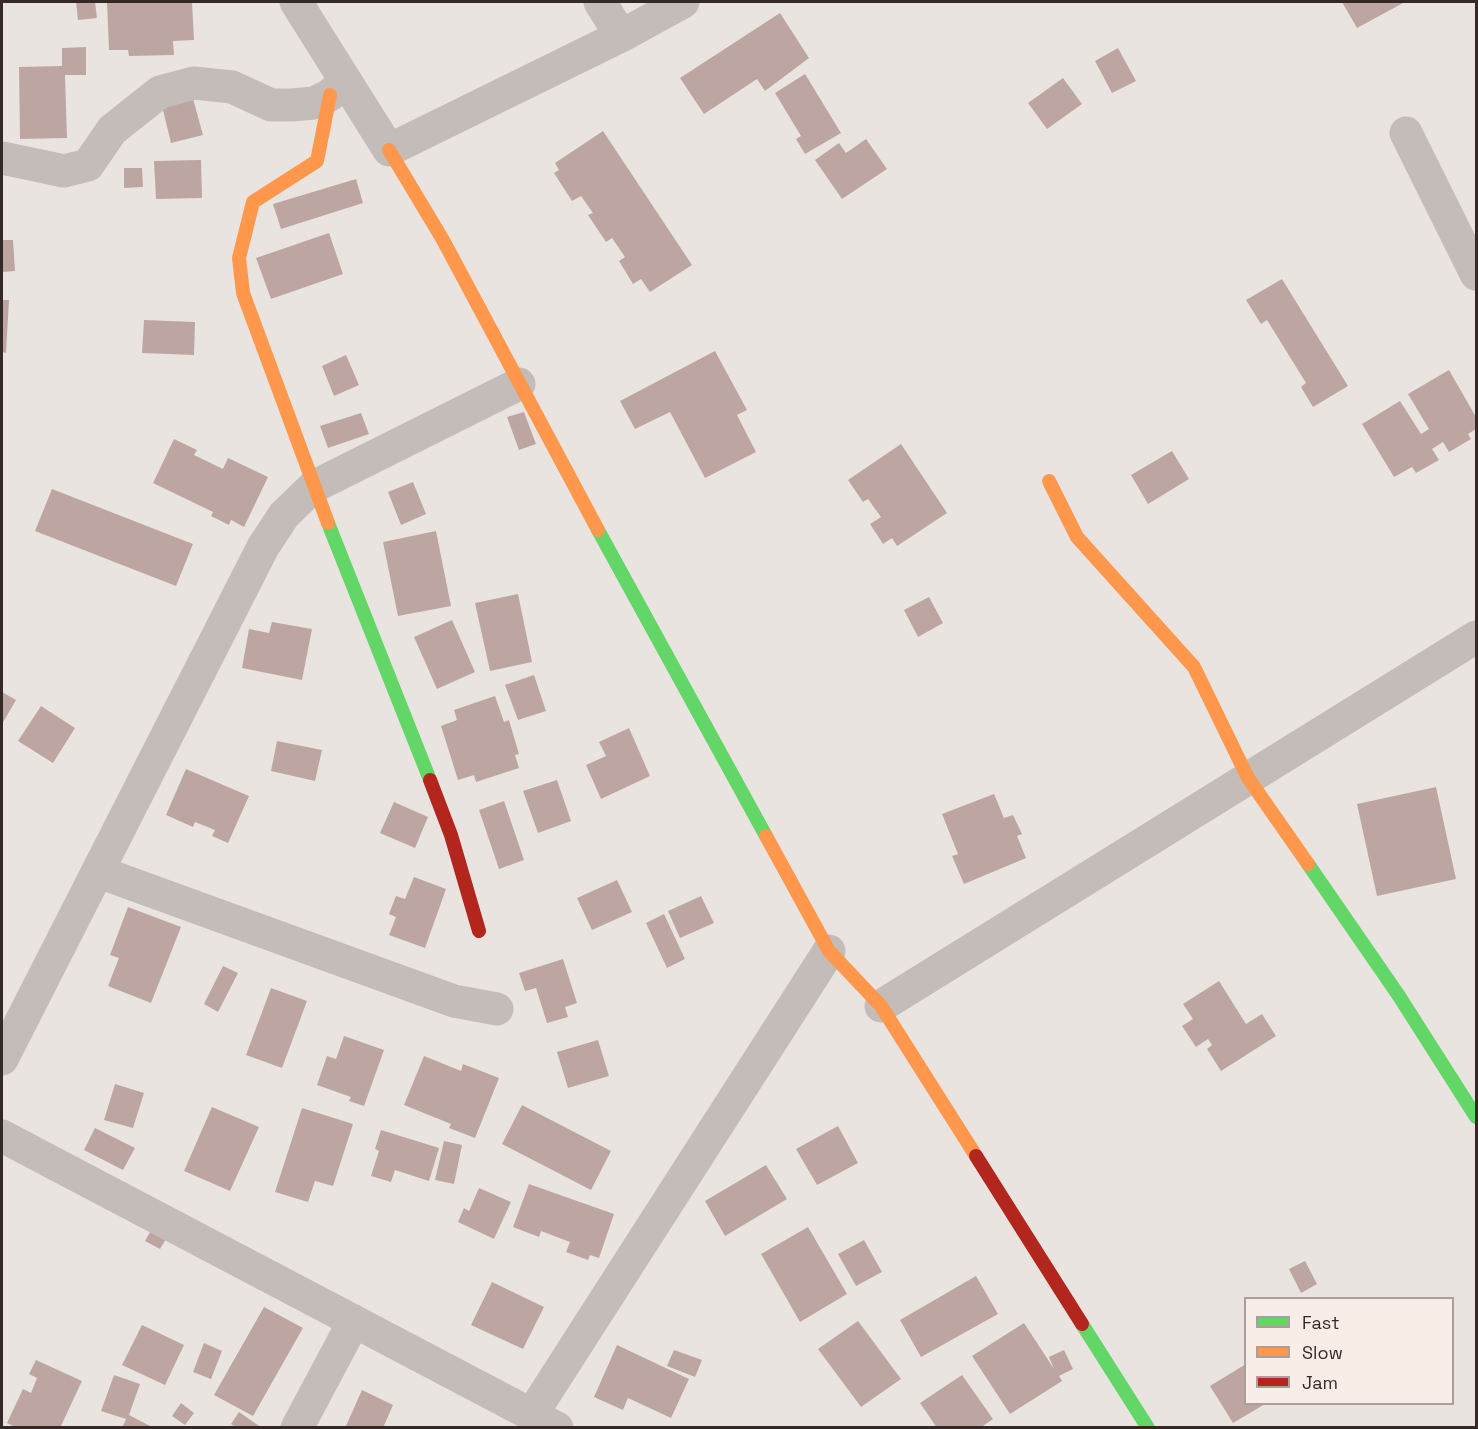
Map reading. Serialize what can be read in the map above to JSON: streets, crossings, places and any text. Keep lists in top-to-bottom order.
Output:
{
  "legend": ["Fast", "Slow", "Jam"]
}
